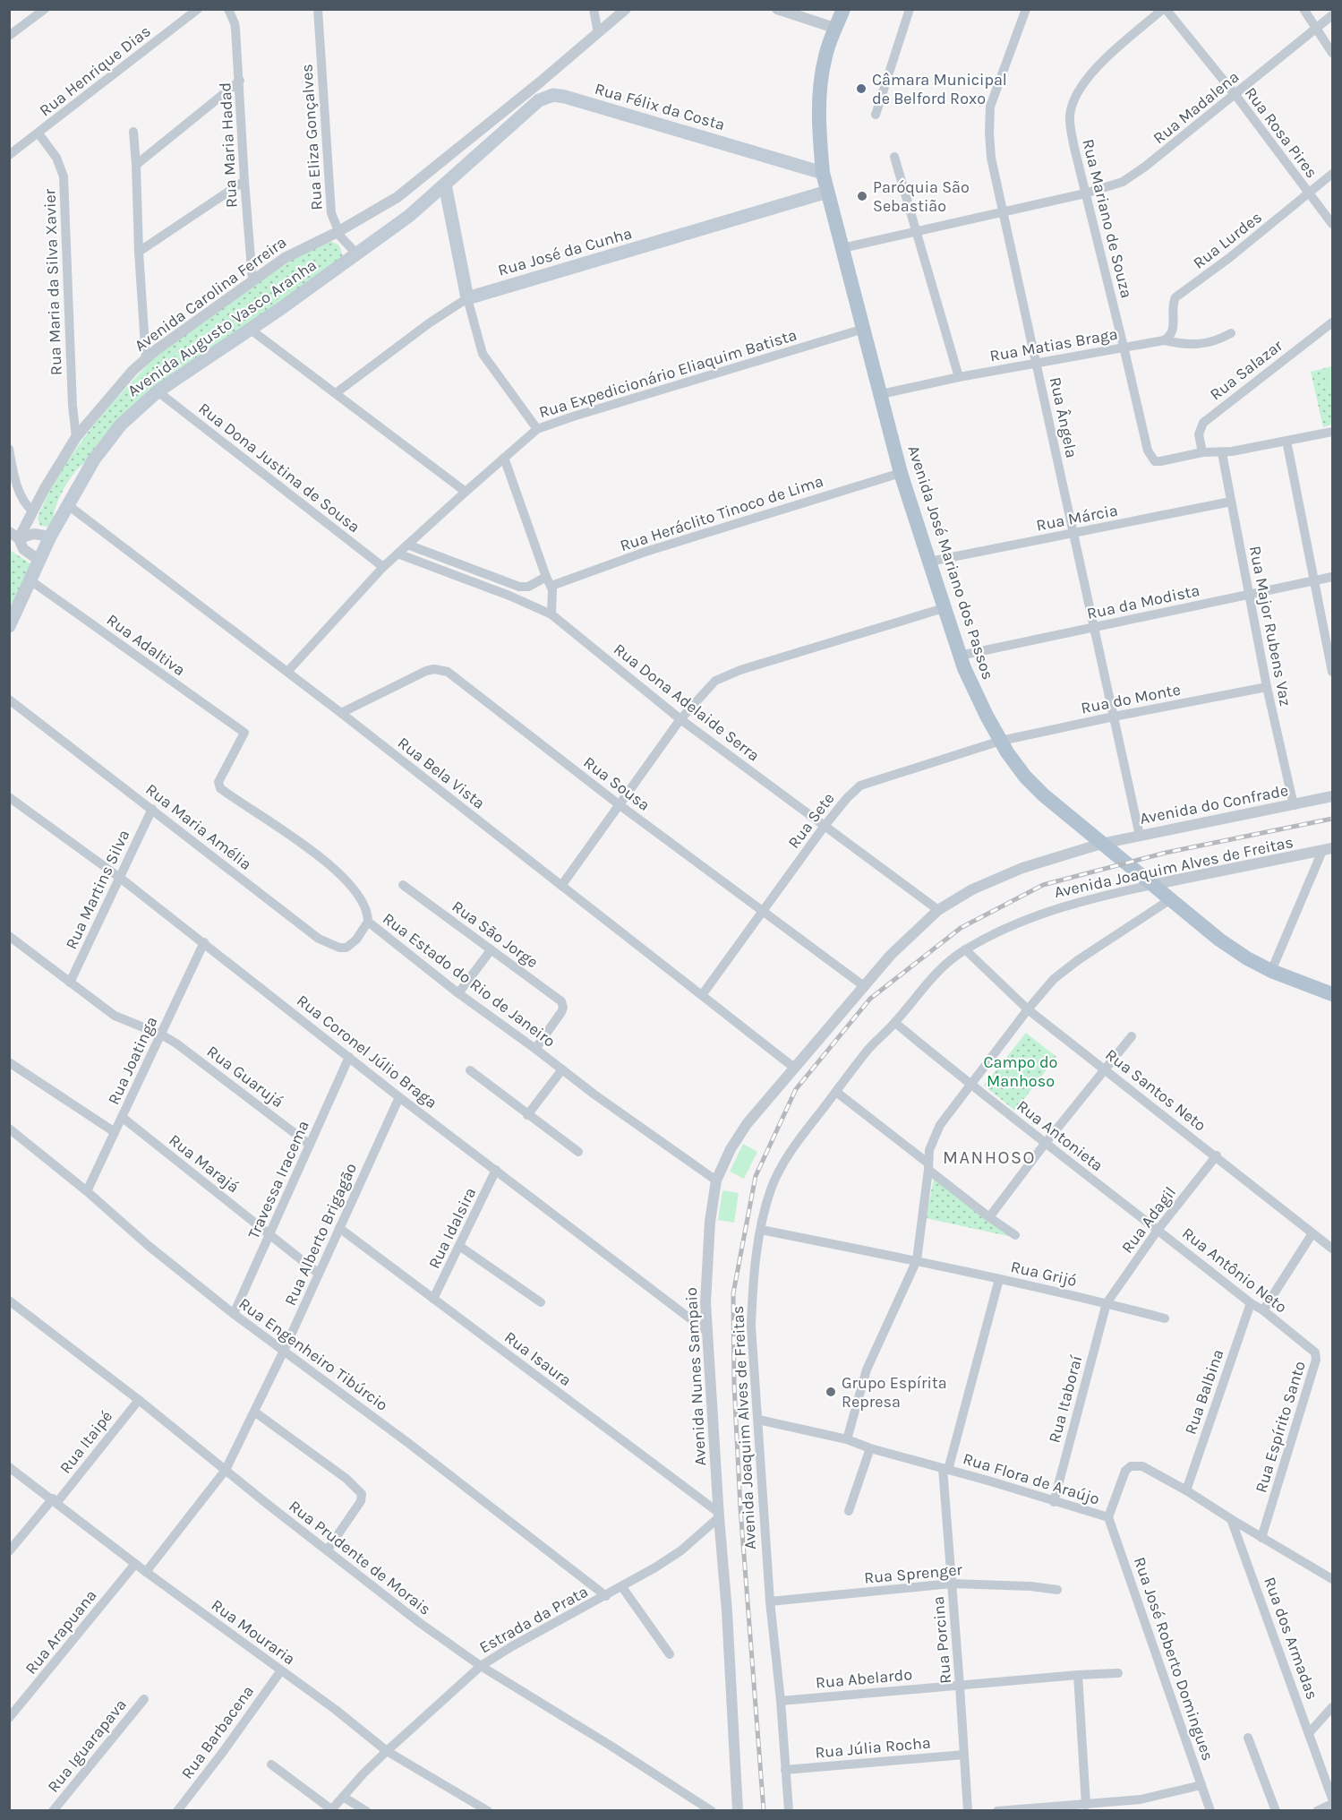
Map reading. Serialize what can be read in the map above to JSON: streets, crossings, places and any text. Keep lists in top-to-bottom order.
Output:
{
  "streets": {
    "main road": [
      "Rua Félix da Costa",
      "Rua José da Cunha",
      "Avenida Augusto Vasco Aranha",
      "Avenida José Mariano dos Passos"
    ],
    "street": [
      "Rua Henrique Dias",
      "Rua Madalena",
      "Rua Rosa Pires",
      "Rua Eliza Gonçalves",
      "Rua Maria Hadad",
      "Rua Mariano de Souza",
      "Rua Lurdes",
      "Rua Maria da Silva Xavier",
      "Avenida Carolina Ferreira",
      "Rua Matias Braga",
      "Rua Salazar",
      "Rua Expedicionário Eliaquim Batista",
      "Rua Ângela",
      "Rua Dona Justina de Sousa",
      "Rua Heráclito Tinoco de Lima",
      "Rua Márcia",
      "Rua da Modista",
      "Rua Major Rubens Vaz",
      "Rua Adaltiva",
      "Rua do Monte",
      "Rua Dona Adelaide Serra",
      "Rua Bela Vista",
      "Rua Sousa",
      "Avenida do Confrade",
      "Rua Sete",
      "Rua Maria Amélia",
      "Avenida Joaquim Alves de Freitas",
      "Rua Martins Silva",
      "Rua São Jorge",
      "Rua Estado do Rio de Janeiro",
      "Rua Coronel Júlio Braga",
      "Rua Joatinga",
      "Rua Guarujá",
      "Rua Santos Neto",
      "Rua Antonieta",
      "Rua Marajá",
      "Travessa Iracema",
      "Rua Adagil",
      "Rua Idalsira",
      "Rua Alberto Brigagão",
      "Rua Antônio Neto",
      "Rua Grijó",
      "Rua Engenheiro Tibúrcio",
      "Rua Isaura",
      "Avenida Nunes Sampaio",
      "Rua Balbina",
      "Rua Itaboraí",
      "Rua Espírito Santo",
      "Rua Itaipé",
      "Rua Flora de Araújo",
      "Rua Prudente de Morais",
      "Rua Sprenger",
      "Estrada da Prata",
      "Rua Arapuana",
      "Rua Mouraria",
      "Rua dos Armadas",
      "Rua Porcina",
      "Rua José Roberto Domingues",
      "Rua Abelardo",
      "Rua Barbacena",
      "Rua Iguarapava",
      "Rua Júlia Rocha"
    ]
  },
  "crossings": [
    ["Rua Henrique Dias", "Rua Maria da Silva Xavier"],
    ["Rua Félix da Costa", "Avenida Augusto Vasco Aranha"],
    ["Rua Félix da Costa", "Avenida José Mariano dos Passos"],
    ["Rua Madalena", "Rua Rosa Pires"],
    ["Rua Madalena", "Rua Mariano de Souza"],
    ["Rua Madalena", "Rua Ângela"],
    ["Rua Madalena", "Avenida José Mariano dos Passos"],
    ["Rua Rosa Pires", "Rua Mariano de Souza"],
    ["Rua Rosa Pires", "Rua Lurdes"],
    ["Rua Eliza Gonçalves", "Avenida Carolina Ferreira"],
    ["Rua Eliza Gonçalves", "Avenida Augusto Vasco Aranha"],
    ["Rua Maria Hadad", "Avenida Carolina Ferreira"],
    ["Rua Mariano de Souza", "Rua Matias Braga"],
    ["Rua Mariano de Souza", "Rua Salazar"],
    ["Rua Lurdes", "Rua Matias Braga"],
    ["Rua José da Cunha", "Avenida José Mariano dos Passos"],
    ["Rua Maria da Silva Xavier", "Avenida Carolina Ferreira"],
    ["Avenida Augusto Vasco Aranha", "Rua Dona Justina de Sousa"],
    ["Avenida Augusto Vasco Aranha", "Rua Adaltiva"],
    ["Avenida Augusto Vasco Aranha", "Rua Bela Vista"],
    ["Rua Matias Braga", "Rua Ângela"],
    ["Rua Matias Braga", "Avenida José Mariano dos Passos"],
    ["Rua Expedicionário Eliaquim Batista", "Rua Dona Justina de Sousa"],
    ["Rua Expedicionário Eliaquim Batista", "Avenida José Mariano dos Passos"],
    ["Rua Expedicionário Eliaquim Batista", "Rua Bela Vista"],
    ["Rua Ângela", "Rua Márcia"],
    ["Rua Ângela", "Rua da Modista"],
    ["Rua Ângela", "Rua do Monte"],
    ["Rua Ângela", "Avenida do Confrade"],
    ["Rua Heráclito Tinoco de Lima", "Avenida José Mariano dos Passos"],
    ["Rua Márcia", "Avenida José Mariano dos Passos"],
    ["Rua Márcia", "Rua Major Rubens Vaz"],
    ["Avenida José Mariano dos Passos", "Rua da Modista"],
    ["Avenida José Mariano dos Passos", "Rua do Monte"],
    ["Avenida José Mariano dos Passos", "Avenida do Confrade"],
    ["Avenida José Mariano dos Passos", "Rua Sete"],
    ["Avenida José Mariano dos Passos", "Avenida Joaquim Alves de Freitas"],
    ["Avenida José Mariano dos Passos", "Avenida Nunes Sampaio"],
    ["Rua da Modista", "Rua Major Rubens Vaz"],
    ["Rua Major Rubens Vaz", "Rua do Monte"],
    ["Rua Major Rubens Vaz", "Avenida do Confrade"],
    ["Rua Adaltiva", "Rua Estado do Rio de Janeiro"],
    ["Rua do Monte", "Rua Sete"],
    ["Rua Dona Adelaide Serra", "Rua Sete"],
    ["Rua Dona Adelaide Serra", "Avenida Nunes Sampaio"],
    ["Rua Bela Vista", "Rua Sousa"],
    ["Rua Bela Vista", "Rua Sete"],
    ["Rua Bela Vista", "Avenida Nunes Sampaio"],
    ["Rua Sousa", "Rua Sete"],
    ["Rua Sousa", "Avenida Nunes Sampaio"],
    ["Avenida do Confrade", "Avenida Nunes Sampaio"],
    ["Rua Maria Amélia", "Rua Martins Silva"],
    ["Rua Maria Amélia", "Rua Estado do Rio de Janeiro"],
    ["Avenida Joaquim Alves de Freitas", "Rua Santos Neto"],
    ["Avenida Joaquim Alves de Freitas", "Rua Antonieta"],
    ["Avenida Joaquim Alves de Freitas", "Rua Grijó"],
    ["Avenida Joaquim Alves de Freitas", "Rua Flora de Araújo"],
    ["Avenida Joaquim Alves de Freitas", "Rua Sprenger"],
    ["Avenida Joaquim Alves de Freitas", "Rua Abelardo"],
    ["Avenida Joaquim Alves de Freitas", "Rua Júlia Rocha"],
    ["Rua Martins Silva", "Rua Coronel Júlio Braga"],
    ["Rua Martins Silva", "Rua Guarujá"],
    ["Rua São Jorge", "Rua Estado do Rio de Janeiro"],
    ["Rua Estado do Rio de Janeiro", "Avenida Nunes Sampaio"],
    ["Rua Coronel Júlio Braga", "Rua Joatinga"],
    ["Rua Coronel Júlio Braga", "Travessa Iracema"],
    ["Rua Coronel Júlio Braga", "Rua Idalsira"],
    ["Rua Coronel Júlio Braga", "Rua Alberto Brigagão"],
    ["Rua Coronel Júlio Braga", "Avenida Nunes Sampaio"],
    ["Rua Joatinga", "Rua Guarujá"],
    ["Rua Joatinga", "Rua Marajá"],
    ["Rua Joatinga", "Rua Engenheiro Tibúrcio"],
    ["Rua Guarujá", "Travessa Iracema"],
    ["Rua Santos Neto", "Rua Adagil"],
    ["Rua Antonieta", "Rua Adagil"],
    ["Rua Antonieta", "Rua Antônio Neto"],
    ["Rua Marajá", "Travessa Iracema"],
    ["Rua Marajá", "Rua Alberto Brigagão"],
    ["Travessa Iracema", "Rua Engenheiro Tibúrcio"],
    ["Rua Adagil", "Rua Antônio Neto"],
    ["Rua Adagil", "Rua Grijó"],
    ["Rua Adagil", "Rua Itaboraí"],
    ["Rua Idalsira", "Rua Isaura"],
    ["Rua Alberto Brigagão", "Rua Engenheiro Tibúrcio"],
    ["Rua Alberto Brigagão", "Rua Isaura"],
    ["Rua Alberto Brigagão", "Rua Prudente de Morais"],
    ["Rua Alberto Brigagão", "Rua Mouraria"],
    ["Rua Antônio Neto", "Rua Balbina"],
    ["Rua Antônio Neto", "Rua Espírito Santo"],
    ["Rua Grijó", "Rua Itaboraí"],
    ["Rua Grijó", "Rua Porcina"],
    ["Rua Engenheiro Tibúrcio", "Estrada da Prata"],
    ["Rua Isaura", "Avenida Nunes Sampaio"],
    ["Rua Isaura", "Estrada da Prata"],
    ["Avenida Nunes Sampaio", "Estrada da Prata"],
    ["Rua Balbina", "Rua Flora de Araújo"],
    ["Rua Itaboraí", "Rua Flora de Araújo"],
    ["Rua Espírito Santo", "Rua Flora de Araújo"],
    ["Rua Itaipé", "Rua Prudente de Morais"],
    ["Rua Itaipé", "Rua Mouraria"],
    ["Rua Flora de Araújo", "Rua dos Armadas"],
    ["Rua Flora de Araújo", "Rua Porcina"],
    ["Rua Flora de Araújo", "Rua José Roberto Domingues"],
    ["Rua Prudente de Morais", "Estrada da Prata"],
    ["Rua Sprenger", "Rua Porcina"],
    ["Estrada da Prata", "Rua Mouraria"],
    ["Rua Arapuana", "Rua Mouraria"],
    ["Rua Mouraria", "Rua Barbacena"],
    ["Rua Porcina", "Rua Abelardo"],
    ["Rua Porcina", "Rua Júlia Rocha"]
  ],
  "districts": ["MANHOSO"],
  "parks": ["Campo do Manhoso"],
  "places": ["Câmara Municipal de Belford Roxo", "Paróquia São Sebastião", "Grupo Espírita Represa"]
}
